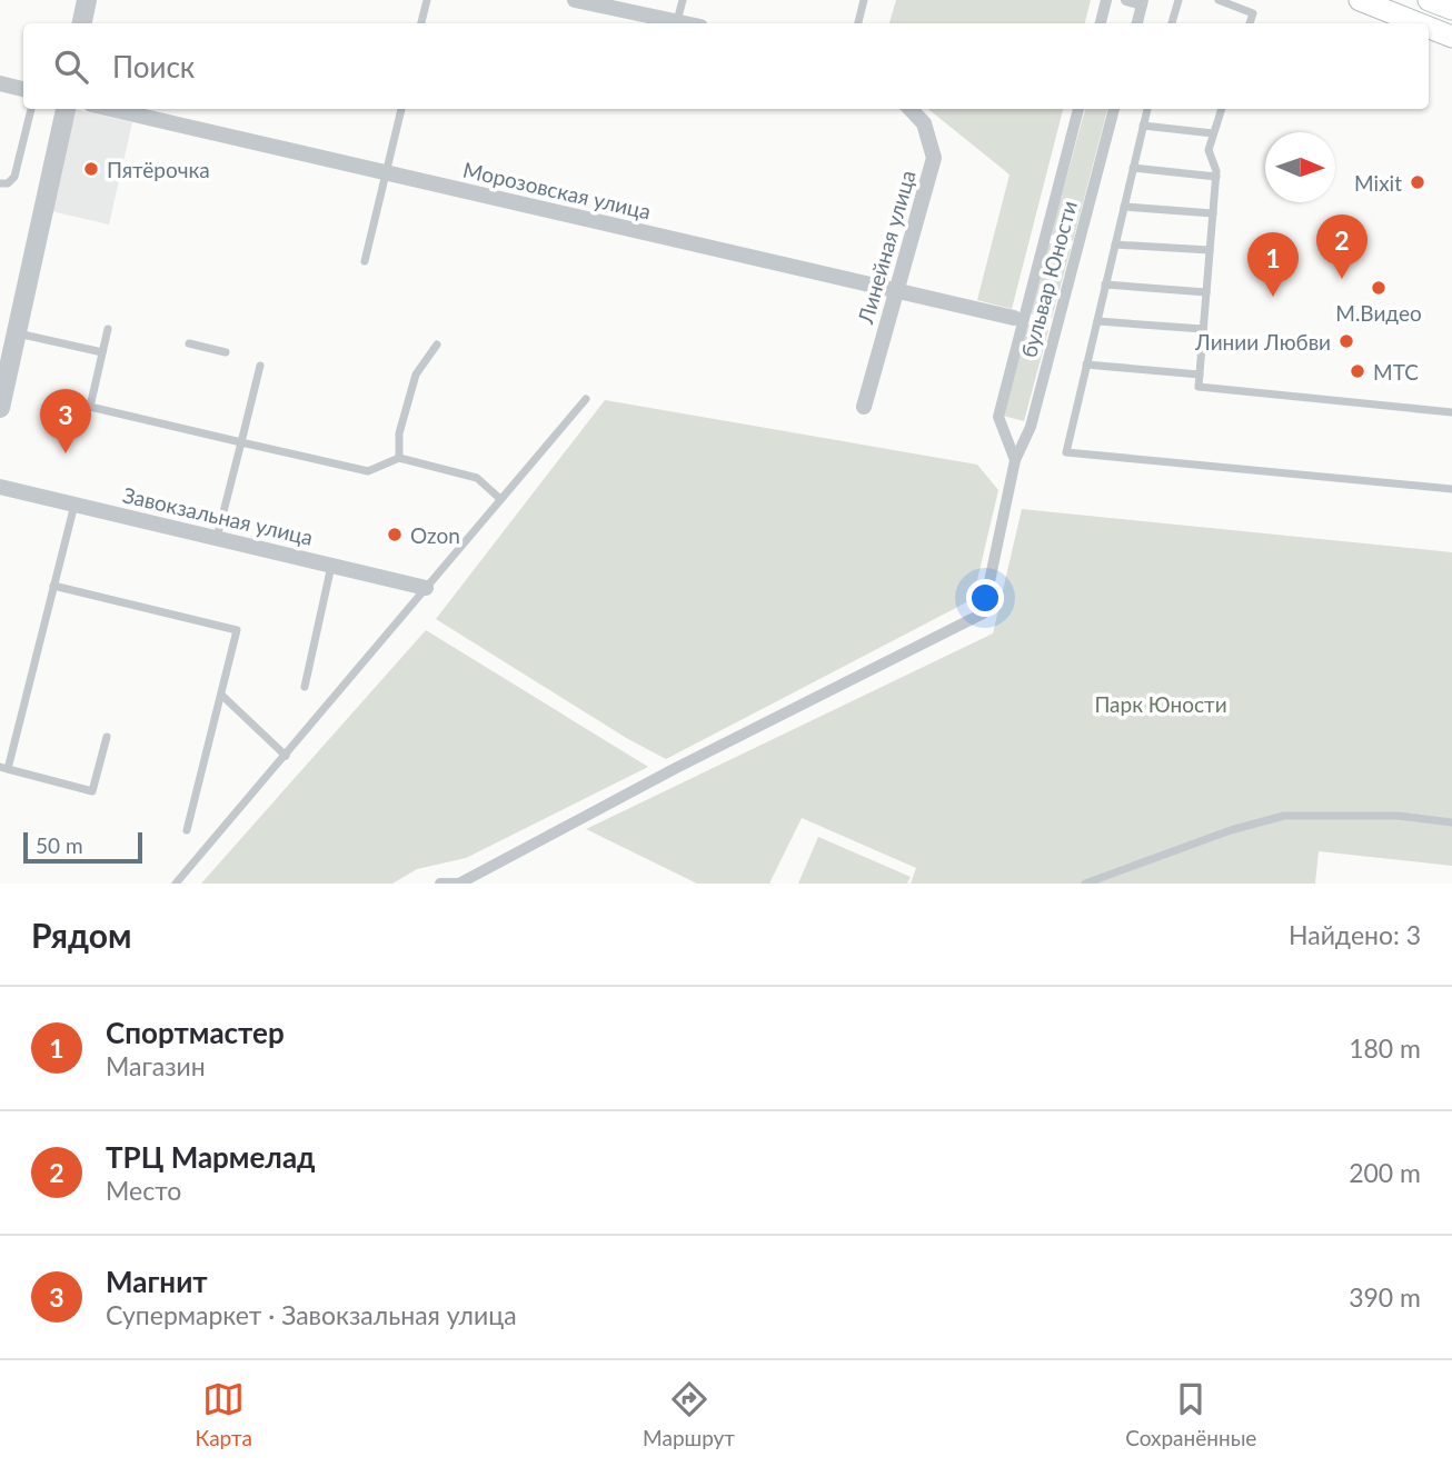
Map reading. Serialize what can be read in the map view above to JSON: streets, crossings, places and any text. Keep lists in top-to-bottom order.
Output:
{
  "streets": {
    "street": [
      "Морозовская улица",
      "Линейная улица",
      "бульвар Юности",
      "Завокзальная улица"
    ]
  },
  "crossings": [
    ["Морозовская улица", "Линейная улица"]
  ],
  "parks": ["Парк Юности"],
  "places": [
    "Пятёрочка",
    "Mixit",
    "М.Видео",
    "Линии Любви",
    "МТС",
    "Ozon"
  ],
  "scale_bar": "50 m",
  "north": "right",
  "page": {
    "search": "Поиск",
    "pins": ["2", "1", "3"],
    "scale": "50 m",
    "heading": ["Рядом", "Найдено: 3"],
    "list": [
      {
        "mark": "1",
        "name": "Спортмастер",
        "note": "Магазин",
        "value": "180 m"
      },
      {
        "mark": "2",
        "name": "ТРЦ Мармелад",
        "note": "Место",
        "value": "200 m"
      },
      {
        "mark": "3",
        "name": "Магнит",
        "note": "Супермаркет · Завокзальная улица",
        "value": "390 m"
      }
    ],
    "nav": ["Карта", "Маршрут", "Сохранённые"]
  }
}
